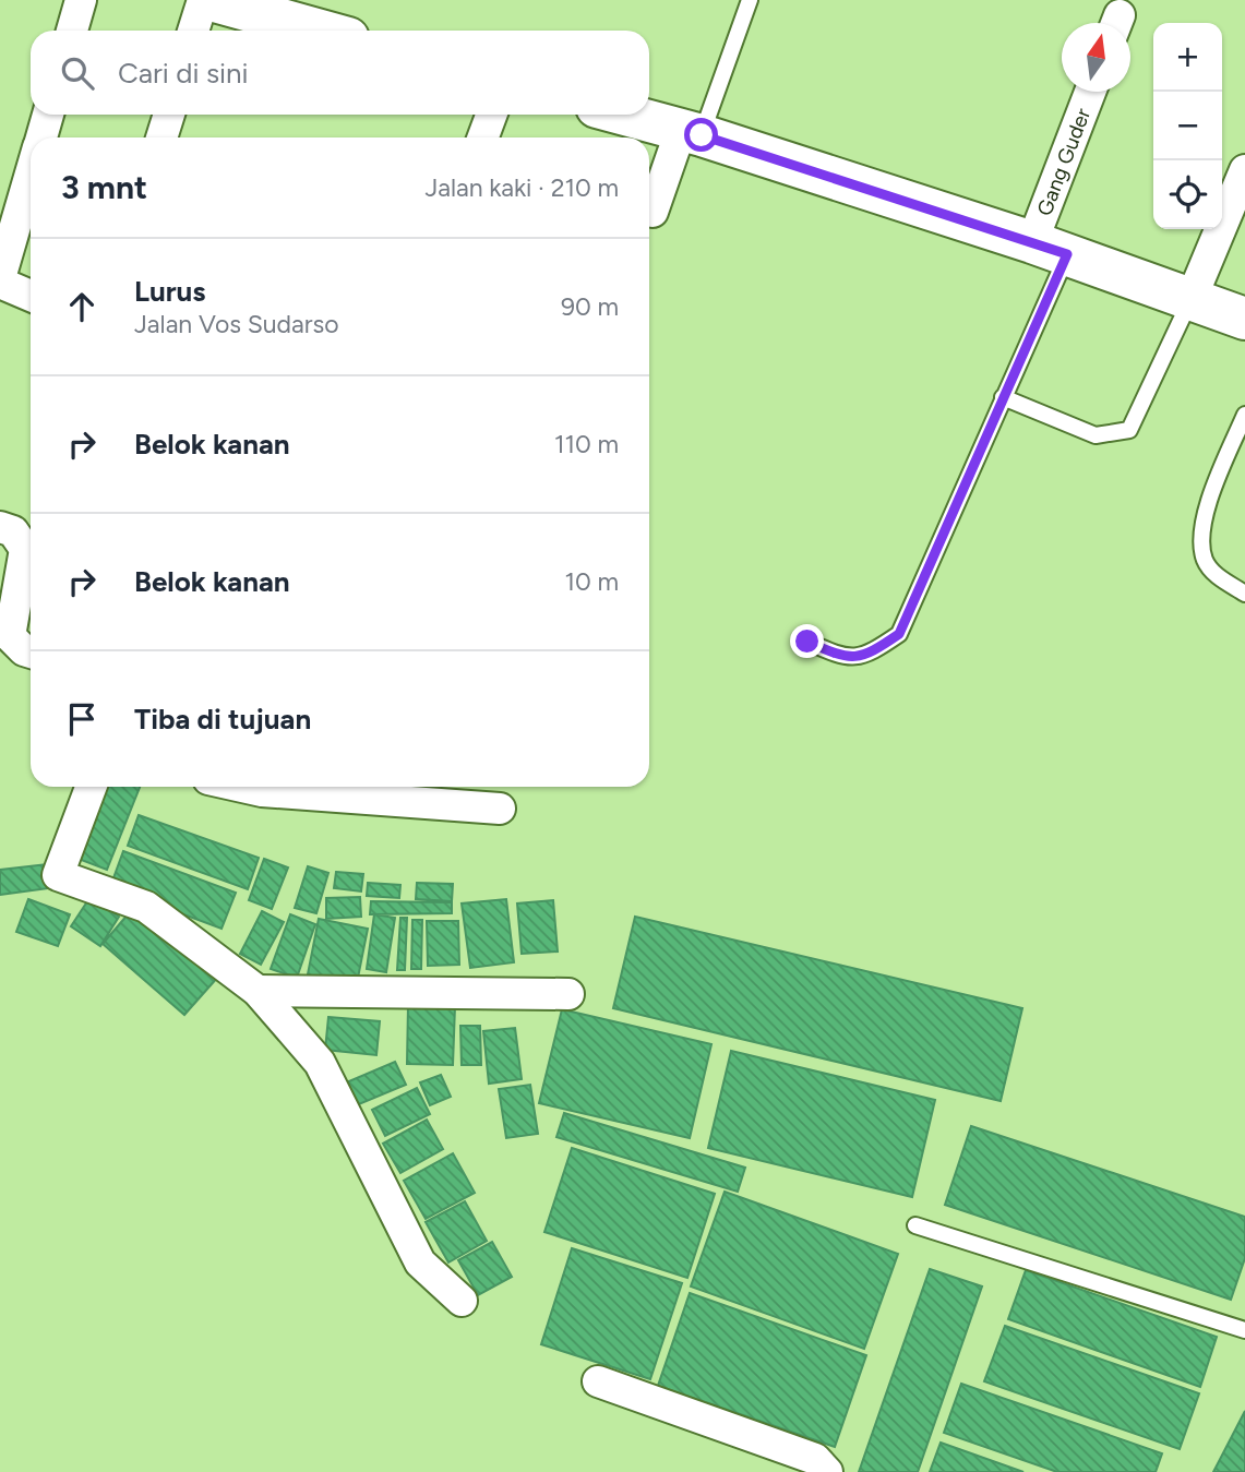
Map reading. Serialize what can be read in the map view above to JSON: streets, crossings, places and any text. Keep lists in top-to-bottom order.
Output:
{
  "streets": {
    "street": ["Gang Guder"]
  },
  "north": "top",
  "page": {
    "map_buttons": ["+", "−"],
    "search": "Cari di sini",
    "heading": ["3 mnt", "Jalan kaki · 210 m"],
    "list": [
      ["Lurus", "Jalan Vos Sudarso", "90 m"],
      ["Belok kanan", "110 m"],
      ["Belok kanan", "10 m"],
      "Tiba di tujuan"
    ]
  }
}
